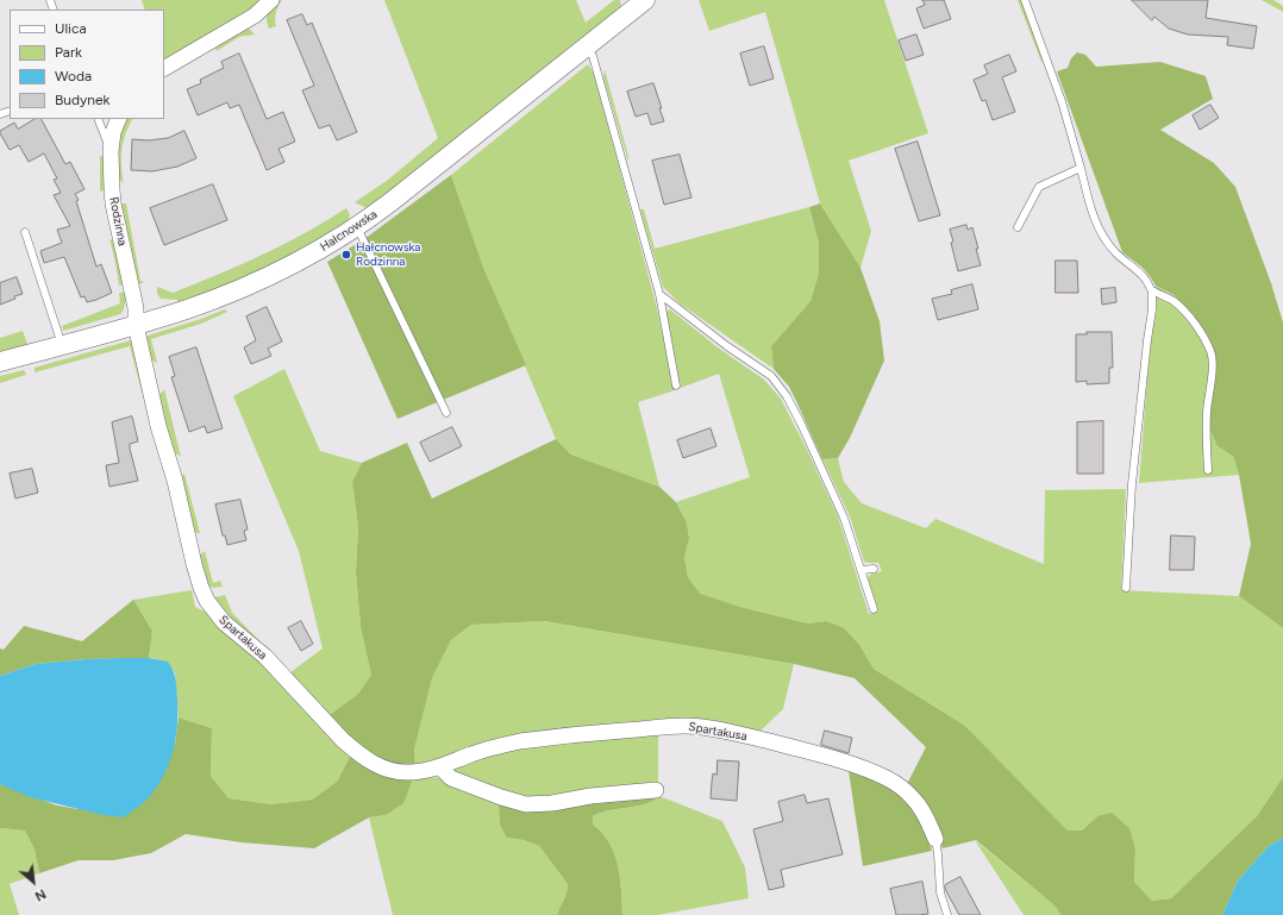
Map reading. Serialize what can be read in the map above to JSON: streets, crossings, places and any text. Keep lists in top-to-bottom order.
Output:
{
  "streets": {
    "street": ["Rodzinna", "Hałcnowska", "Spartakusa"]
  },
  "crossings": [
    ["Rodzinna", "Hałcnowska"],
    ["Rodzinna", "Spartakusa"],
    ["Hałcnowska", "Spartakusa"]
  ],
  "places": ["Hałcnowska Rodzinna"],
  "legend": [
    "Ulica",
    "Park",
    "Woda",
    "Budynek"
  ],
  "north": "bottom right"
}
